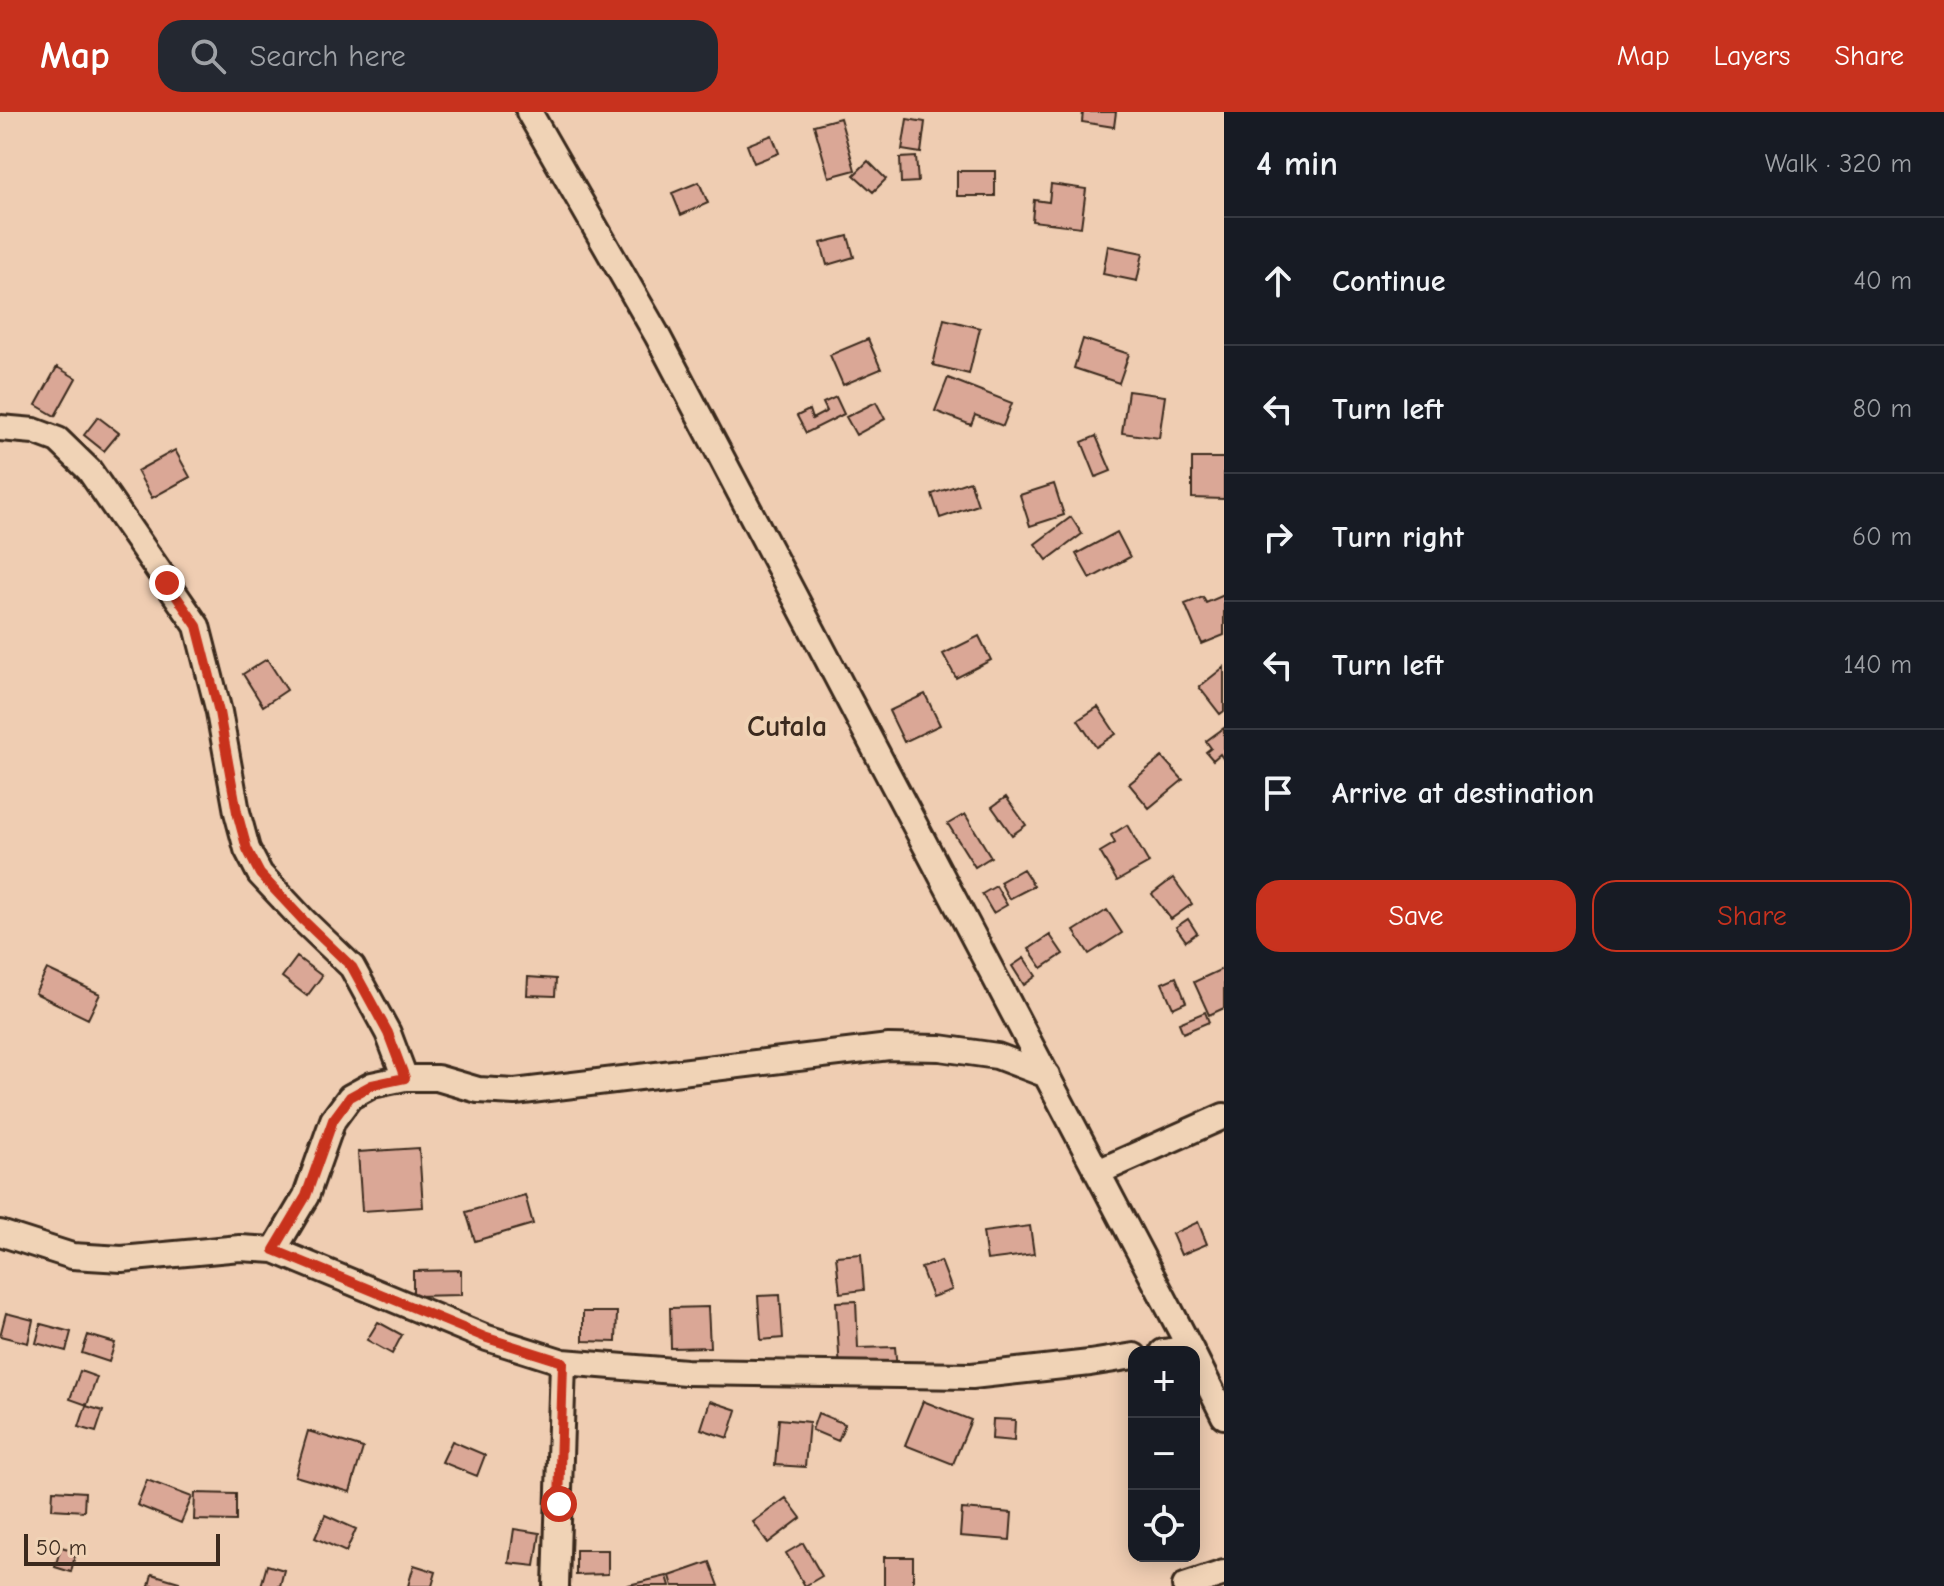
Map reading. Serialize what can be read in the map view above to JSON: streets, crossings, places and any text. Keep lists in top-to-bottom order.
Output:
{
  "districts": ["Cutala"],
  "scale_bar": "50 m",
  "page": {
    "header": "Map",
    "search": "Search here",
    "nav": ["Map", "Layers", "Share"],
    "heading": ["4 min", "Walk · 320 m"],
    "list": [
      ["Continue", "40 m"],
      ["Turn left", "80 m"],
      ["Turn right", "60 m"],
      ["Turn left", "140 m"],
      "Arrive at destination"
    ],
    "buttons": ["Save", "Share"],
    "map_buttons": ["+", "−"],
    "scale": "50 m"
  }
}
